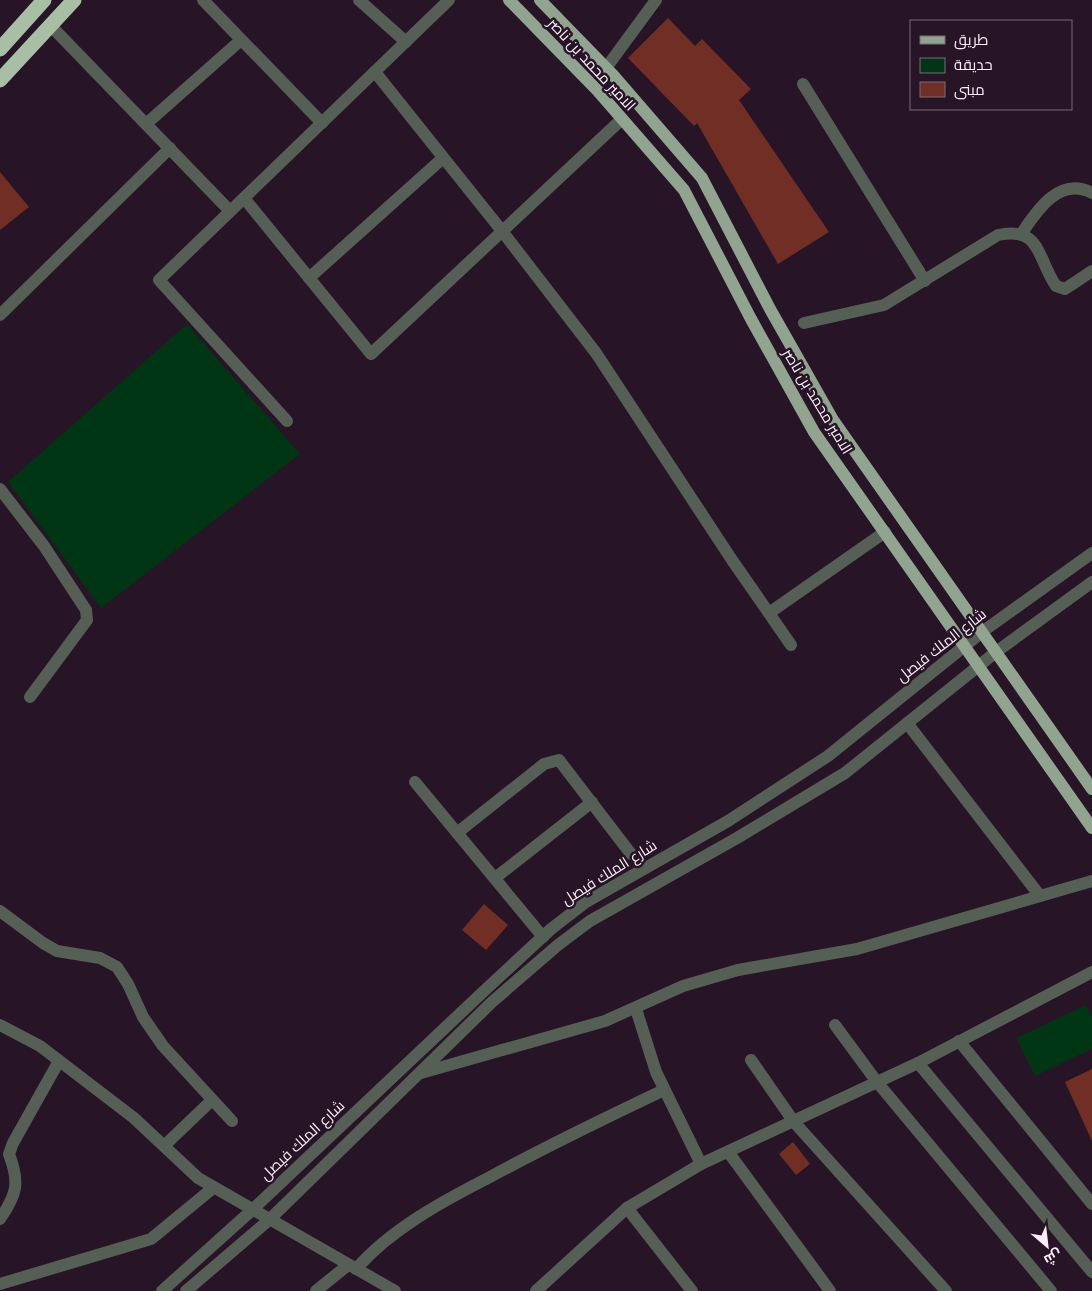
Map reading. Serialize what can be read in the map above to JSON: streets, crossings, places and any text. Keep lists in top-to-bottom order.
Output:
{
  "streets": {
    "main road": ["الامير محمد بن ناصر"],
    "street": ["شارع الملك فيصل"]
  },
  "crossings": [
    ["الامير محمد بن ناصر", "شارع الملك فيصل"]
  ],
  "legend": ["طريق", "حديقة", "مبنى"],
  "north": "bottom right"
}
